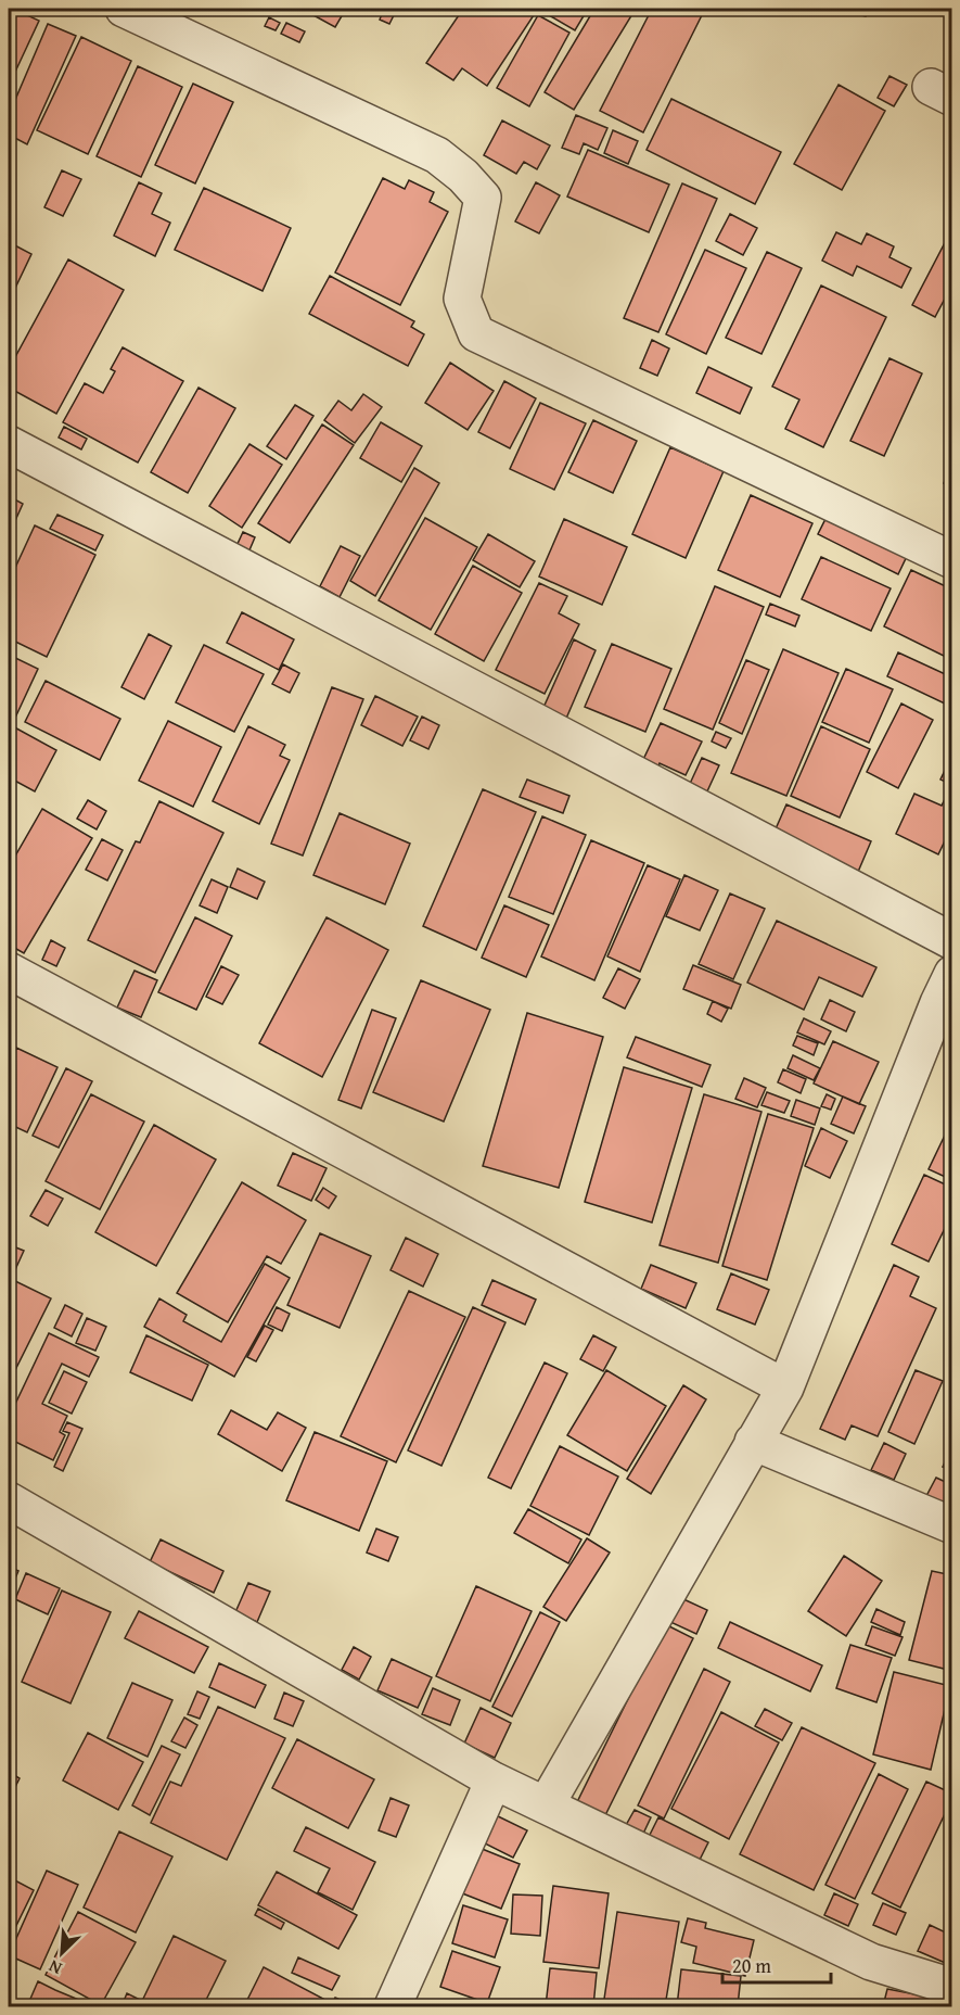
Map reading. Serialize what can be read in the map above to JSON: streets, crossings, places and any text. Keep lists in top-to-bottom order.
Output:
{
  "scale_bar": "20 m",
  "north": "bottom left"
}
